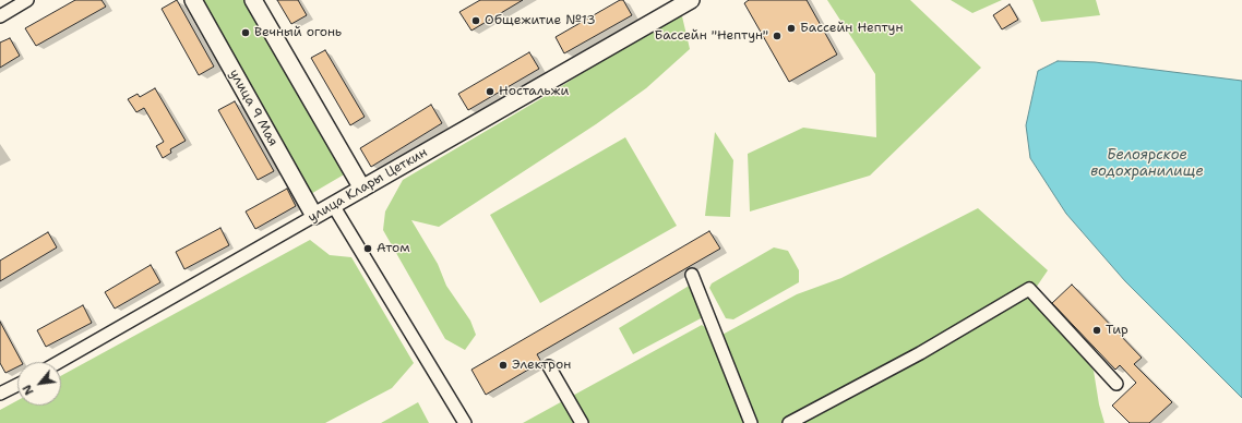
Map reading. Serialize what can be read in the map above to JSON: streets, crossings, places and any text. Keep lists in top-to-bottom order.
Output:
{
  "streets": {
    "street": ["улица 9 Мая", "улица Клары Цеткин"]
  },
  "crossings": [
    ["улица 9 Мая", "улица Клары Цеткин"]
  ],
  "water": ["Белоярское водохранилище"],
  "places": [
    "Общежитие №13",
    "Бассейн Нептун",
    "Вечный огонь",
    "Бассейн \"Нептун\"",
    "Ностальжи",
    "Атом",
    "Тир",
    "Электрон"
  ],
  "north": "bottom left"
}
